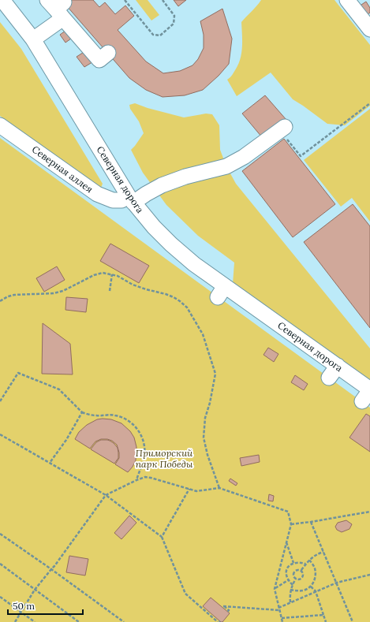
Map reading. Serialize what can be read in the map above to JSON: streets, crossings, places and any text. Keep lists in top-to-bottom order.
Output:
{
  "streets": {
    "street": ["Северная аллея", "Северная дорога"]
  },
  "crossings": [
    ["Северная аллея", "Северная дорога"]
  ],
  "parks": ["Приморский парк Победы"],
  "scale_bar": "50 m"
}
